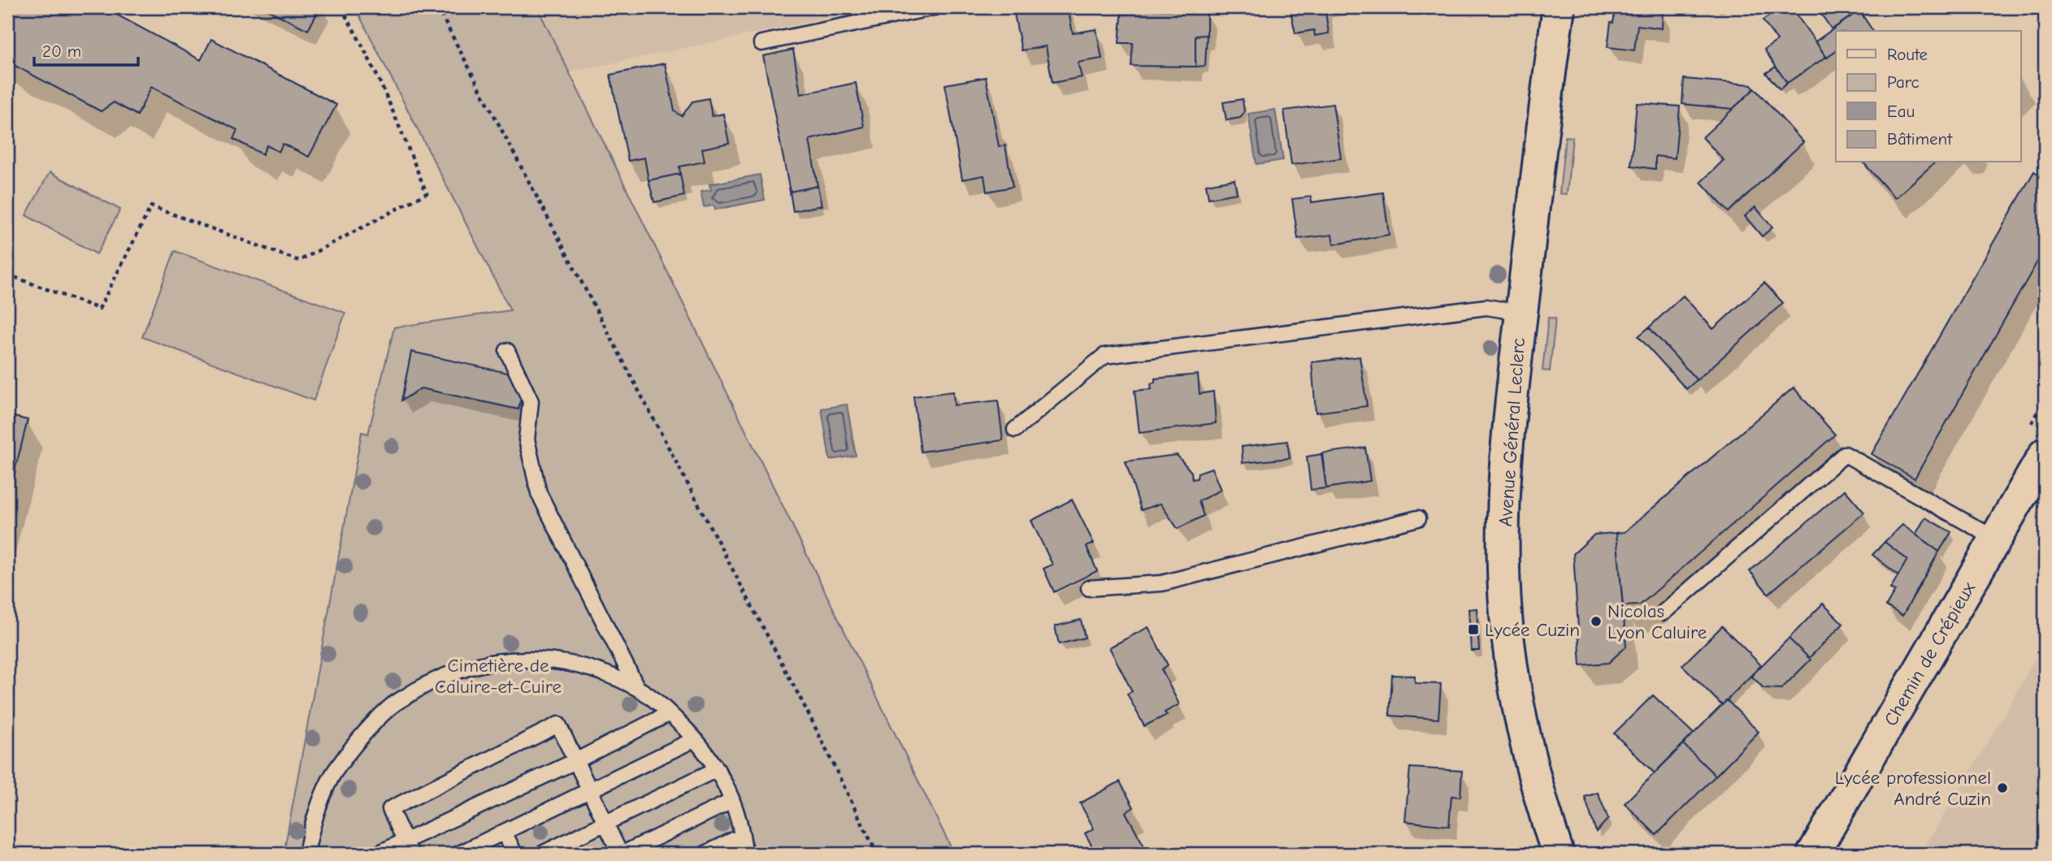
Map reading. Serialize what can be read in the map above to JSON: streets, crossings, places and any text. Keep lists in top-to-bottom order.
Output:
{
  "streets": {
    "main road": ["Avenue Général Leclerc", "Chemin de Crépieux"]
  },
  "parks": ["Cimetière de Caluire-et-Cuire"],
  "places": {
    "other": ["Nicolas Lyon Caluire", "Lycée professionnel André Cuzin"],
    "transit": ["Lycée Cuzin"]
  },
  "legend": [
    "Route",
    "Parc",
    "Eau",
    "Bâtiment"
  ],
  "scale_bar": "20 m"
}
